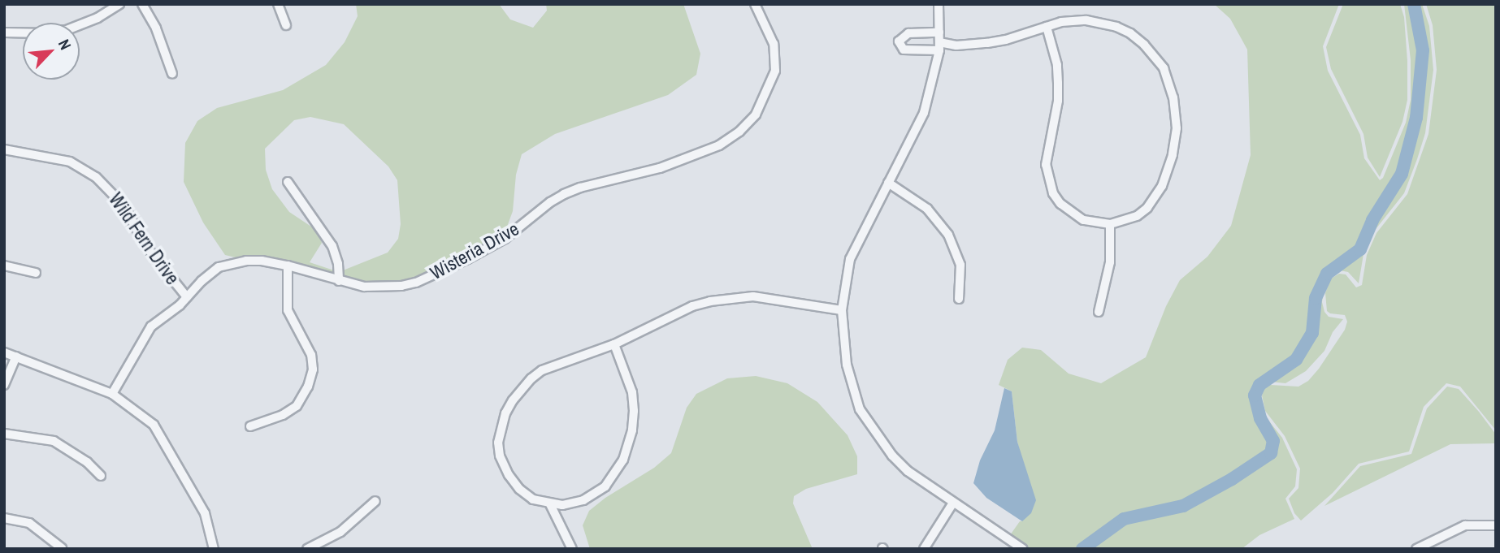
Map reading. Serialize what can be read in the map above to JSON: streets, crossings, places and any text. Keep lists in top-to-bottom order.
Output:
{
  "streets": {
    "street": ["Wild Fern Drive", "Wisteria Drive"]
  },
  "crossings": [
    ["Wild Fern Drive", "Wisteria Drive"]
  ],
  "north": "top right"
}
